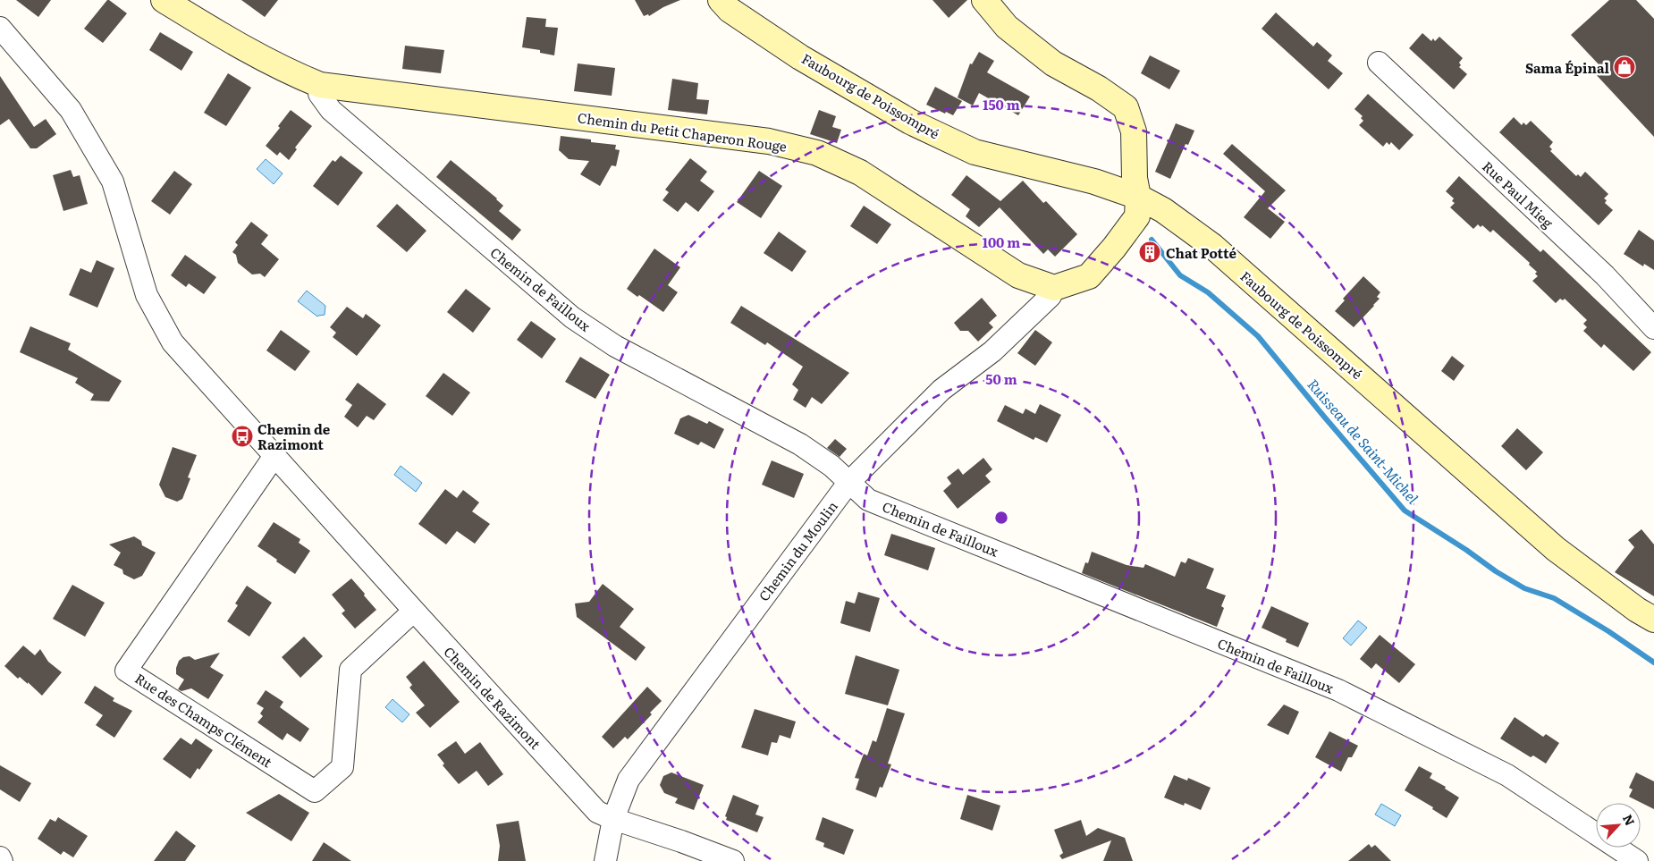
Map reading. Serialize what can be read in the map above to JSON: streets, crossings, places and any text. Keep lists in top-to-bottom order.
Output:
{
  "streets": {
    "street": [
      "Faubourg de Poissompré",
      "Chemin du Petit Chaperon Rouge",
      "Rue Paul Mieg",
      "Chemin de Failloux",
      "Chemin du Moulin",
      "Chemin de Razimont",
      "Rue des Champs Clément"
    ]
  },
  "crossings": [
    ["Chemin du Petit Chaperon Rouge", "Chemin de Failloux"],
    ["Chemin du Petit Chaperon Rouge", "Chemin du Moulin"],
    ["Chemin de Failloux", "Chemin du Moulin"],
    ["Chemin du Moulin", "Chemin de Razimont"],
    ["Chemin de Razimont", "Rue des Champs Clément"]
  ],
  "water": ["Ruisseau de Saint-Michel"],
  "places": {
    "shop": ["Sama Épinal"],
    "building": ["Chat Potté"],
    "bus stop": ["Chemin de Razimont"]
  },
  "north": "top right",
  "rings": ["150 m", "100 m", "50 m"]
}
